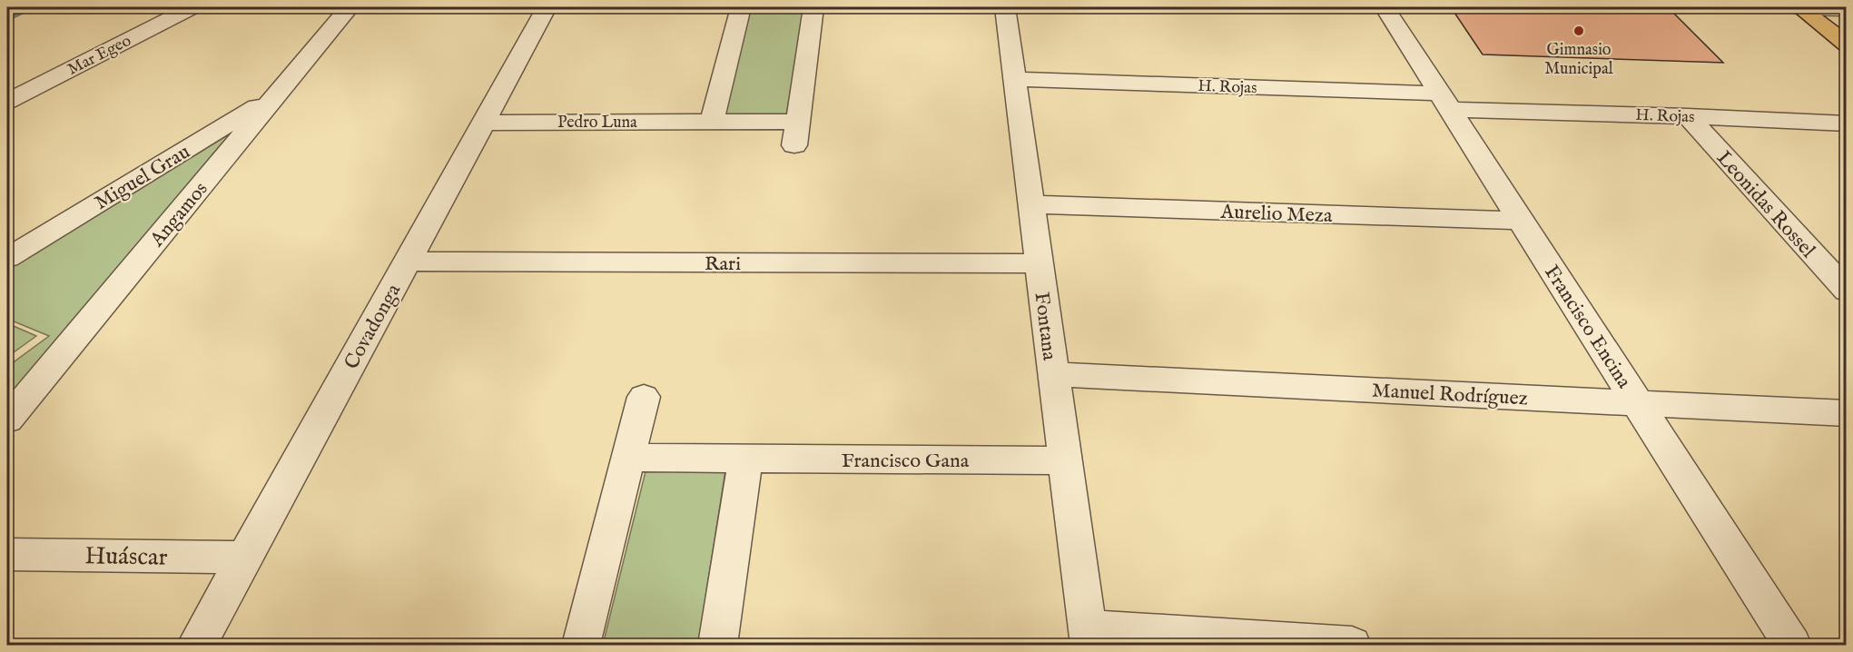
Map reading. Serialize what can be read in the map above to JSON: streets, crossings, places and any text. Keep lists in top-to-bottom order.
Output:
{
  "streets": {
    "street": [
      "Mar Egeo",
      "H. Rojas",
      "Pedro Luna",
      "Miguel Grau",
      "Leonidas Rossel",
      "Aurelio Meza",
      "Angamos",
      "Rari",
      "Covadonga",
      "Fontana",
      "Francisco Encina",
      "Manuel Rodríguez",
      "Francisco Gana",
      "Huáscar"
    ]
  },
  "crossings": [
    ["H. Rojas", "Leonidas Rossel"],
    ["H. Rojas", "Fontana"],
    ["H. Rojas", "Francisco Encina"],
    ["Pedro Luna", "Covadonga"],
    ["Miguel Grau", "Angamos"],
    ["Aurelio Meza", "Fontana"],
    ["Aurelio Meza", "Francisco Encina"],
    ["Rari", "Covadonga"],
    ["Rari", "Fontana"],
    ["Covadonga", "Huáscar"],
    ["Fontana", "Manuel Rodríguez"],
    ["Fontana", "Francisco Gana"],
    ["Francisco Encina", "Manuel Rodríguez"]
  ],
  "places": ["Gimnasio Municipal"]
}
